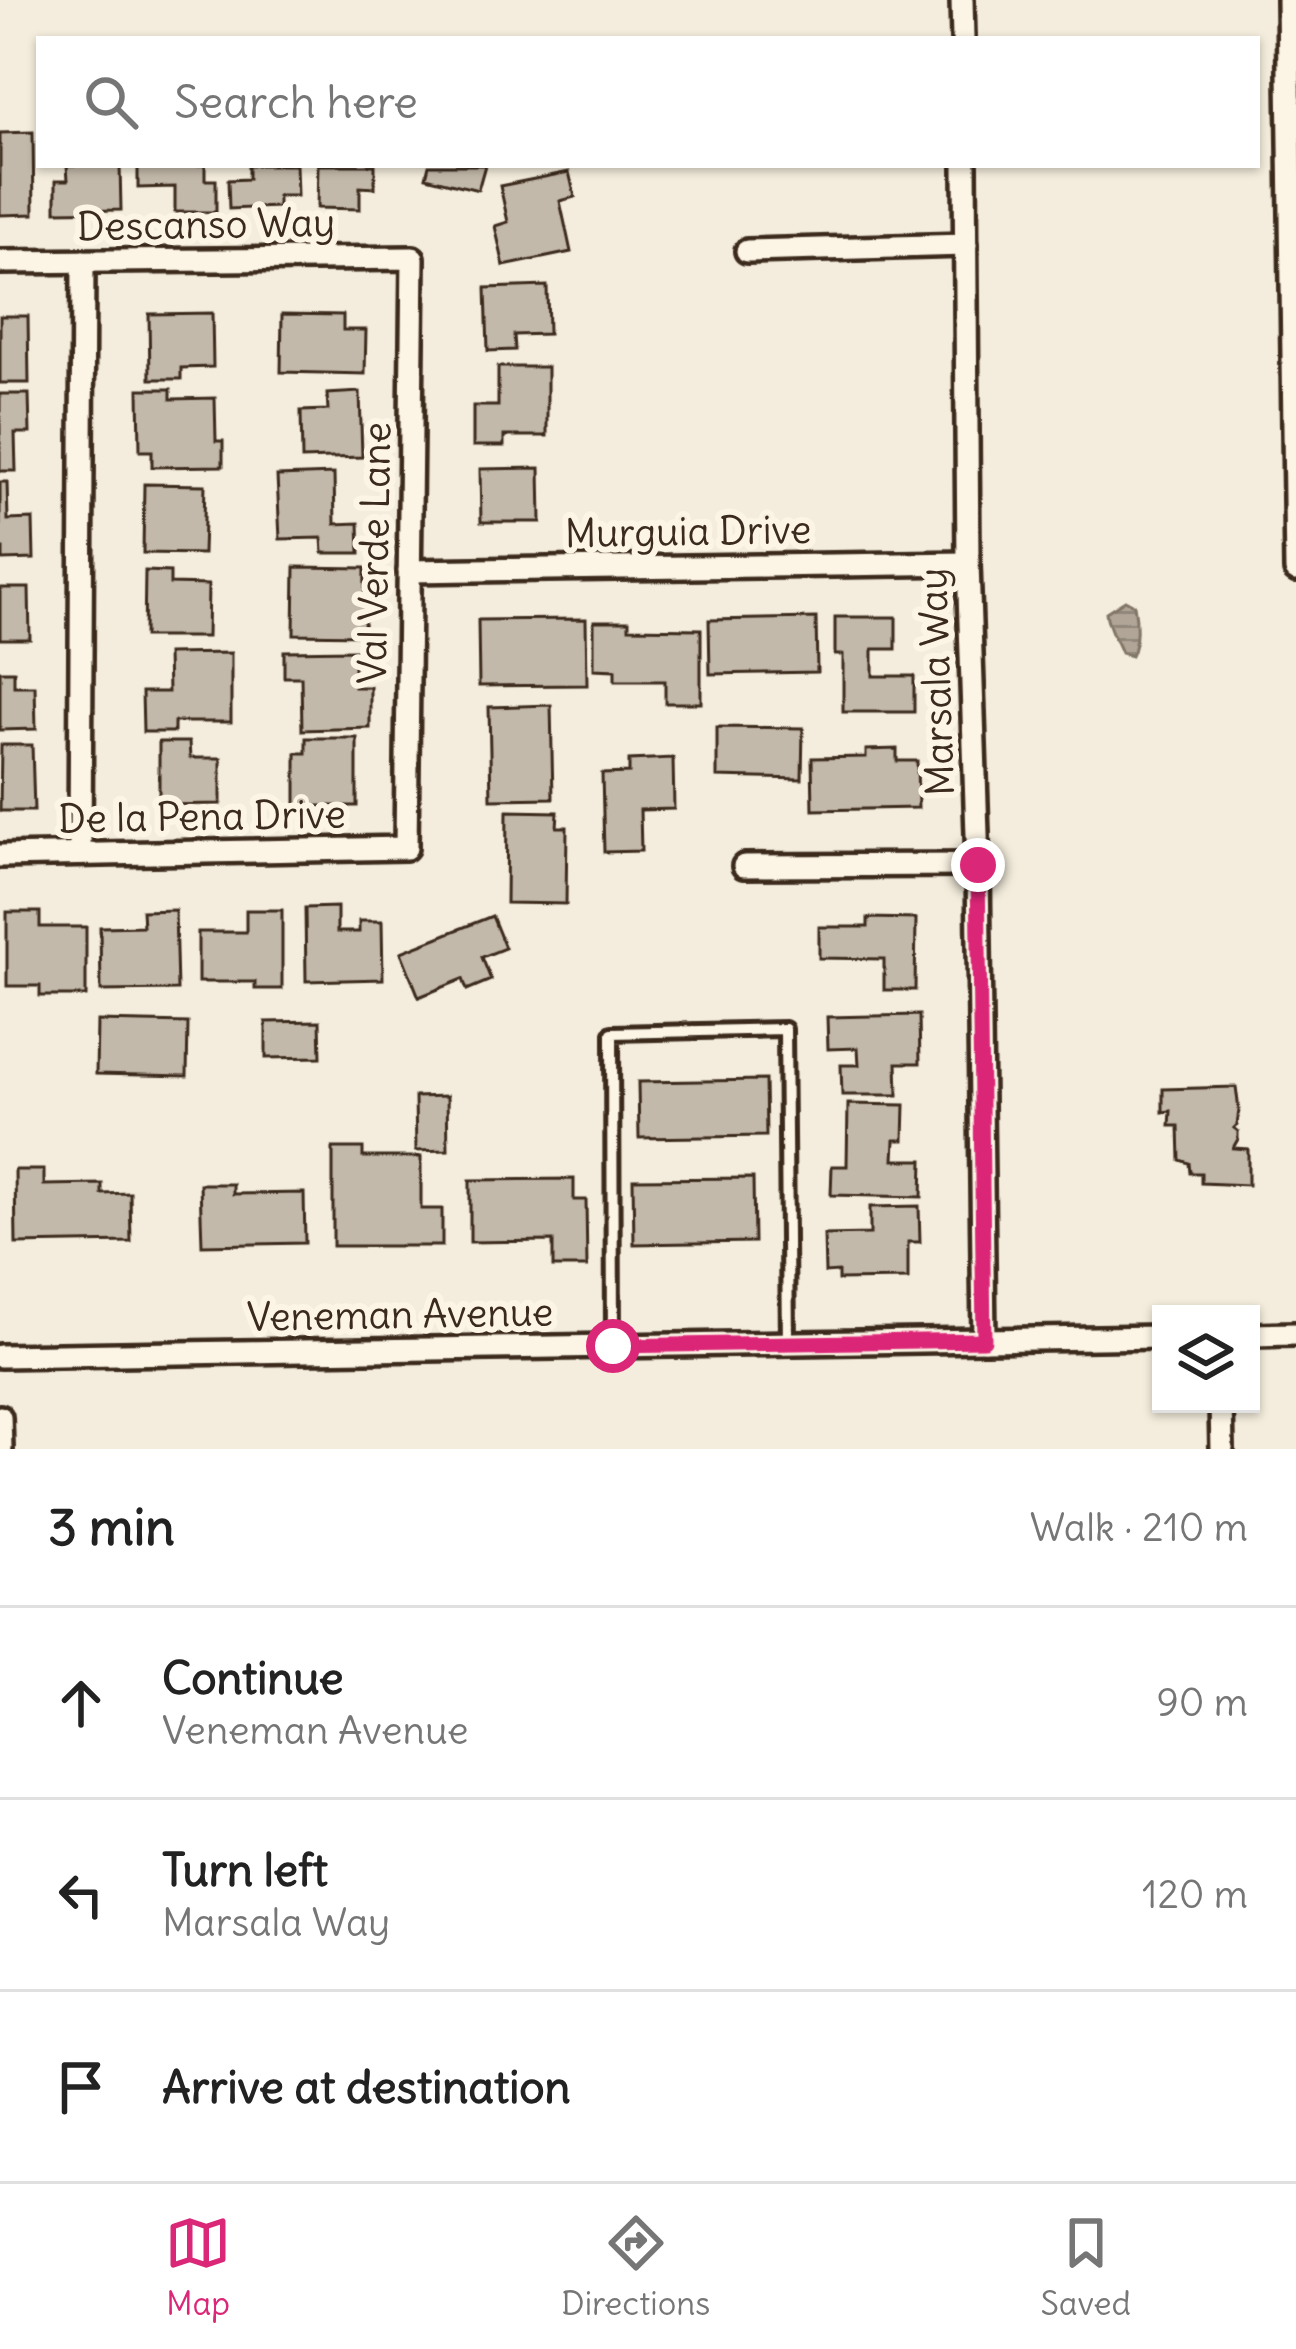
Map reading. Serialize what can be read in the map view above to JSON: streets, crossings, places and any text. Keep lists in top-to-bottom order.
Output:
{
  "streets": {
    "street": [
      "Descanso Way",
      "Murguia Drive",
      "Val Verde Lane",
      "Marsala Way",
      "De la Pena Drive",
      "Veneman Avenue"
    ]
  },
  "crossings": [
    ["Descanso Way", "Val Verde Lane"],
    ["Murguia Drive", "Val Verde Lane"],
    ["Murguia Drive", "Marsala Way"],
    ["Val Verde Lane", "De la Pena Drive"],
    ["Marsala Way", "Veneman Avenue"]
  ],
  "page": {
    "search": "Search here",
    "heading": ["3 min", "Walk · 210 m"],
    "list": [
      ["Continue", "Veneman Avenue", "90 m"],
      ["Turn left", "Marsala Way", "120 m"],
      "Arrive at destination"
    ],
    "nav": ["Map", "Directions", "Saved"]
  }
}
